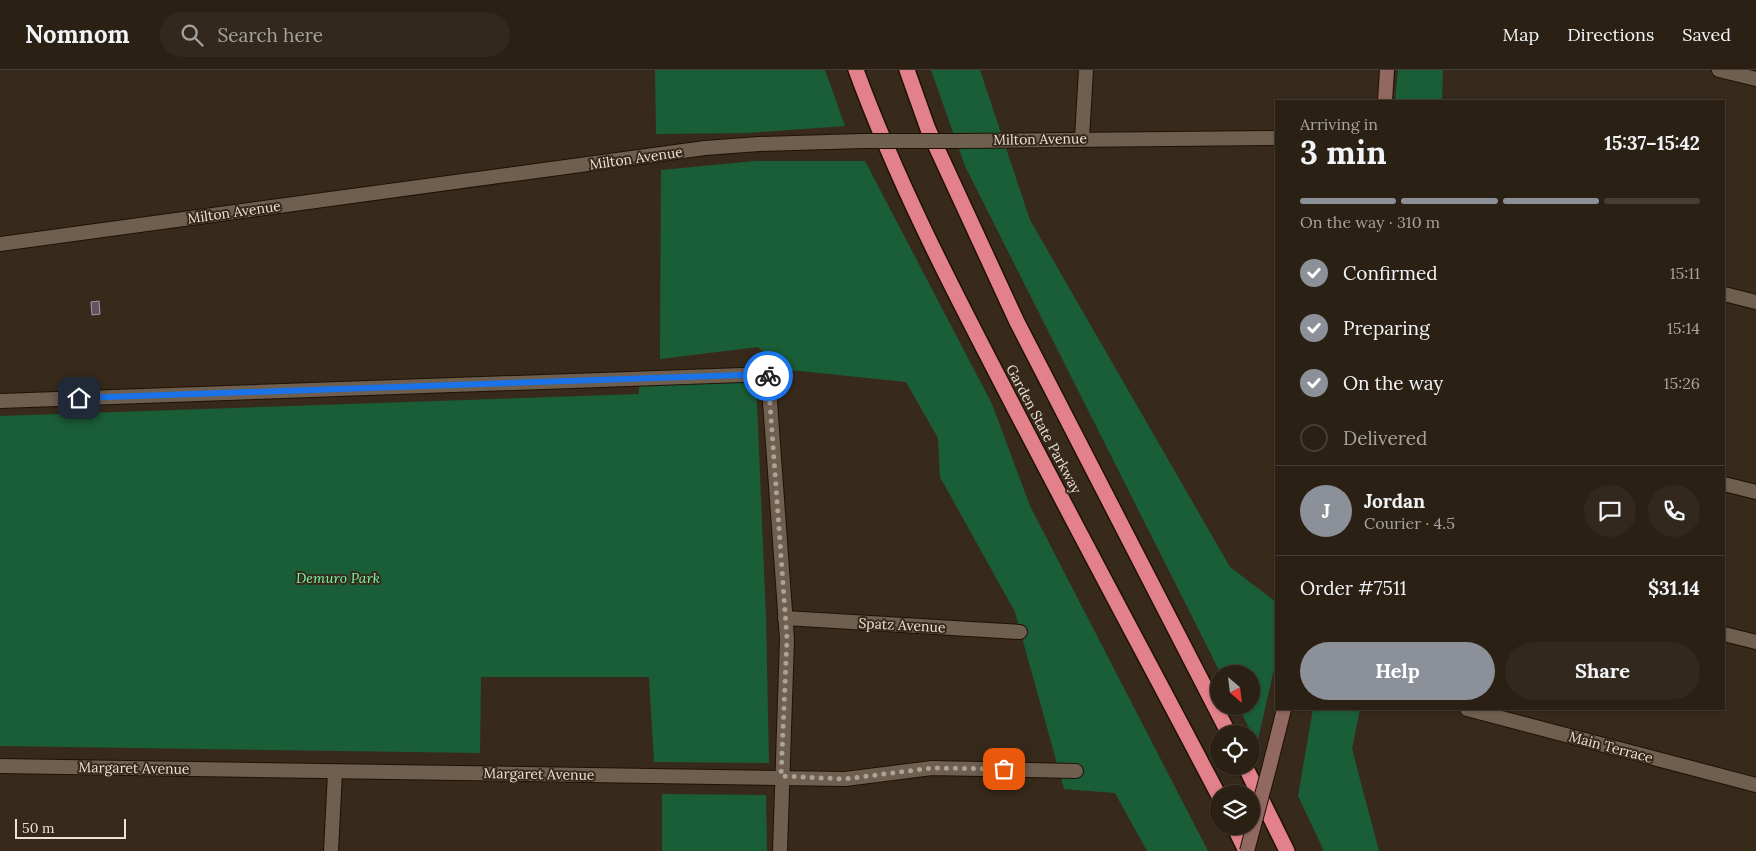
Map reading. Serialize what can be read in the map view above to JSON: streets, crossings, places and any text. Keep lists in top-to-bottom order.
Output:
{
  "streets": {
    "highway": ["Garden State Parkway"],
    "street": [
      "Milton Avenue",
      "Spatz Avenue",
      "Main Terrace",
      "Margaret Avenue"
    ]
  },
  "parks": ["Demuro Park"],
  "scale_bar": "50 m",
  "north": "bottom right",
  "page": {
    "header": "Nomnom",
    "search": "Search here",
    "nav": ["Map", "Directions", "Saved"],
    "heading": ["3 min", "Arriving in", "15:37–15:42"],
    "panel": [
      "Jordan",
      "Courier · 4.5",
      "Order #7511",
      "$31.14"
    ],
    "bar": "On the way · 310 m",
    "list": [
      ["Confirmed", "15:11"],
      ["Preparing", "15:14"],
      ["On the way", "15:26"],
      "Delivered"
    ],
    "round": "J",
    "buttons": ["Help", "Share"],
    "scale": "50 m"
  }
}
